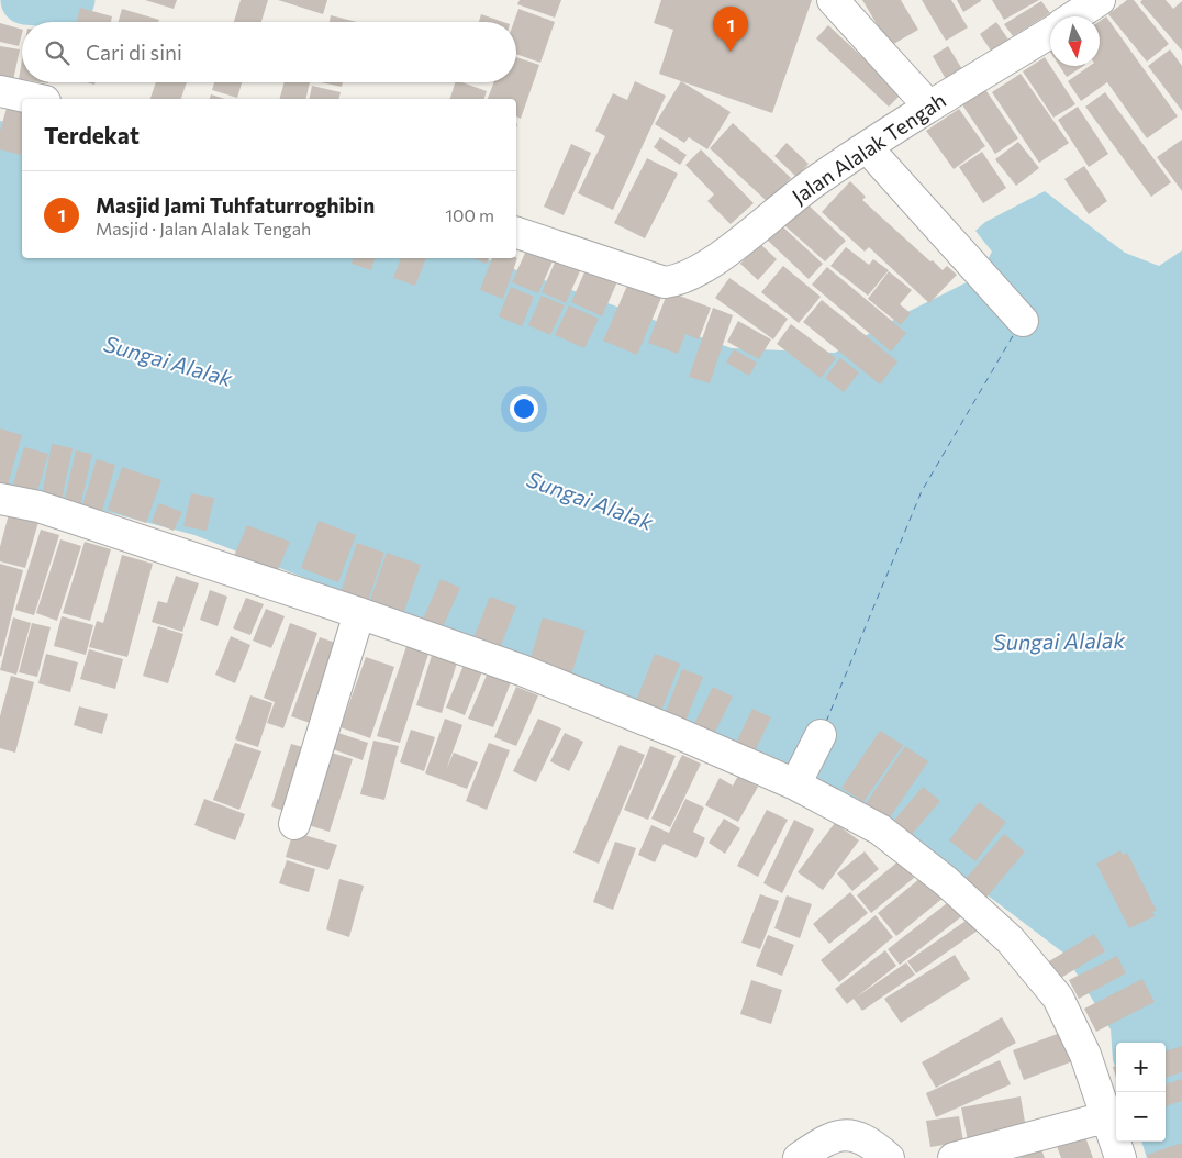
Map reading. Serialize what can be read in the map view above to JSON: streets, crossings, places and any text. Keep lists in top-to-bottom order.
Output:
{
  "streets": {
    "street": ["Jalan Alalak Tengah"]
  },
  "water": ["Sungai Alalak"],
  "north": "bottom",
  "page": {
    "pins": "1",
    "search": "Cari di sini",
    "heading": "Terdekat",
    "list": [
      {
        "mark": "1",
        "name": "Masjid Jami Tuhfaturroghibin",
        "note": "Masjid · Jalan Alalak Tengah",
        "value": "100 m"
      }
    ],
    "map_buttons": ["+", "−"]
  }
}
